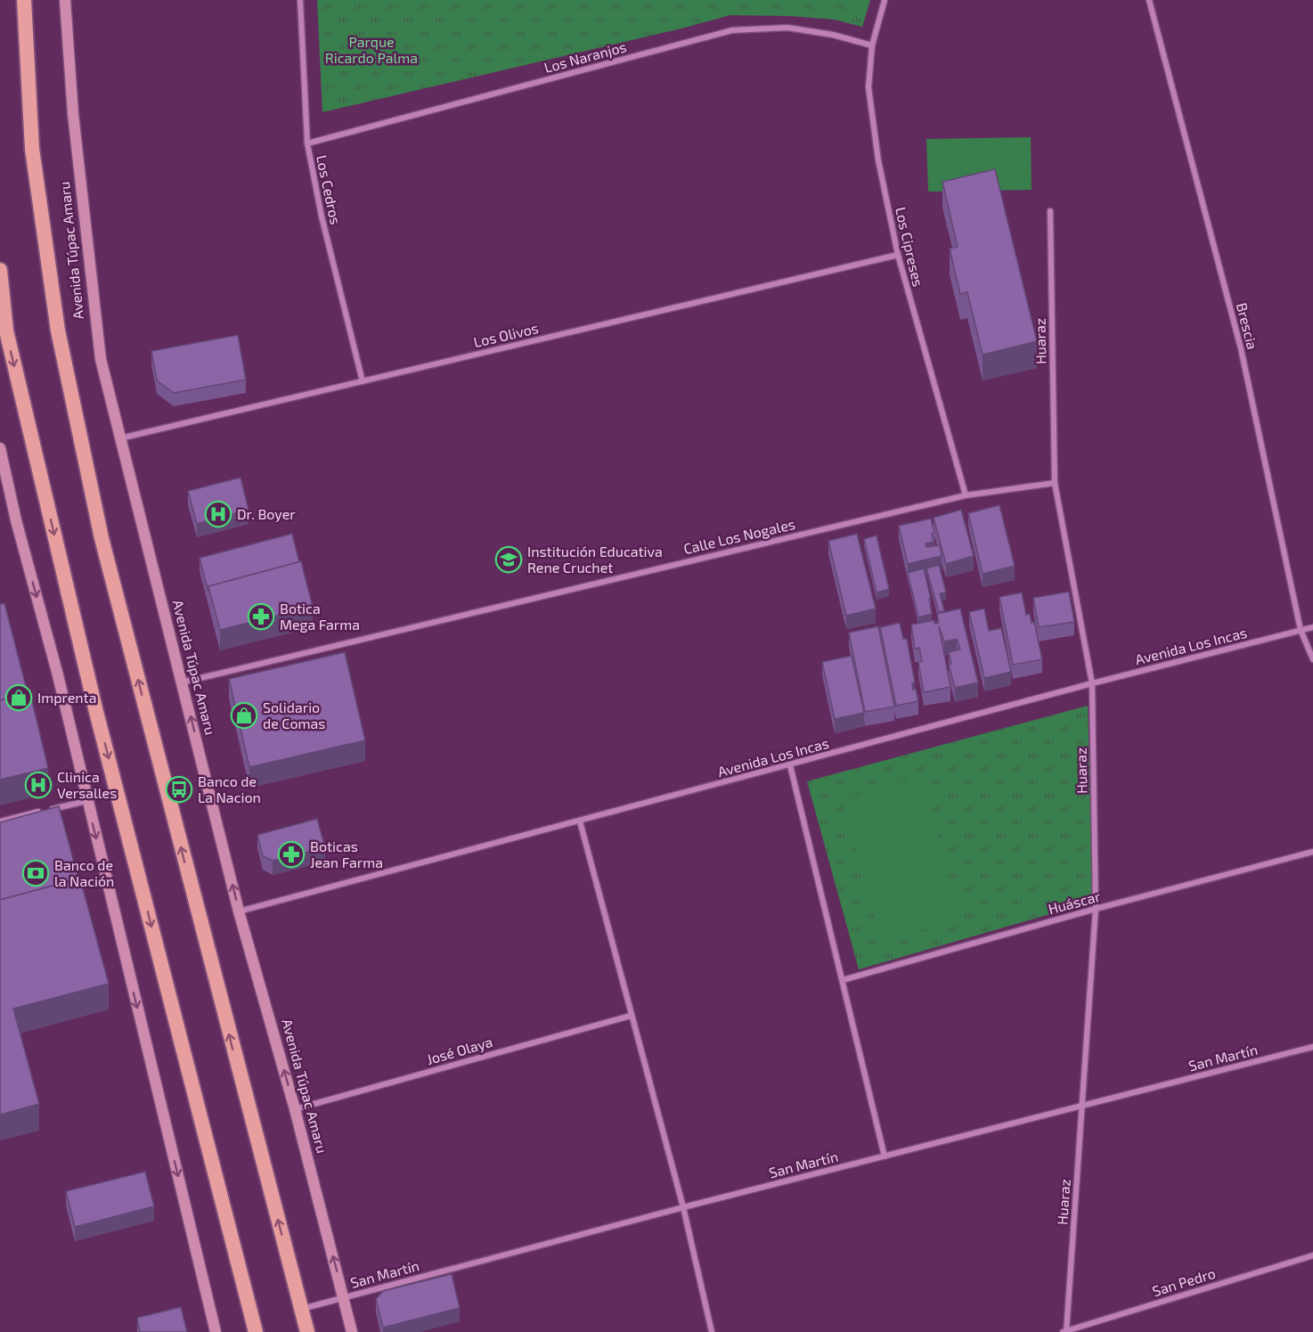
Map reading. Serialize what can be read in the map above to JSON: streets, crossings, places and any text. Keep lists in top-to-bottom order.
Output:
{
  "streets": {
    "highway": ["Avenida Túpac Amaru"],
    "street": [
      "Los Naranjos",
      "Los Cedros",
      "Los Cipreses",
      "Brescia",
      "Los Olivos",
      "Huaraz",
      "Calle Los Nogales",
      "Avenida Los Incas",
      "Huáscar",
      "José Olaya",
      "San Martín",
      "San Pedro"
    ]
  },
  "crossings": [
    ["Los Naranjos", "Los Cedros"],
    ["Los Naranjos", "Los Cipreses"],
    ["Los Cedros", "Los Olivos"],
    ["Los Cipreses", "Los Olivos"],
    ["Los Cipreses", "Calle Los Nogales"],
    ["Avenida Túpac Amaru", "Los Olivos"],
    ["Avenida Túpac Amaru", "Calle Los Nogales"],
    ["Avenida Túpac Amaru", "Avenida Los Incas"],
    ["Avenida Túpac Amaru", "José Olaya"],
    ["Avenida Túpac Amaru", "San Martín"],
    ["Brescia", "Avenida Los Incas"],
    ["Huaraz", "Calle Los Nogales"],
    ["Huaraz", "Avenida Los Incas"],
    ["Huaraz", "Huáscar"],
    ["Huaraz", "San Martín"],
    ["Huaraz", "San Pedro"]
  ],
  "parks": ["Parque Ricardo Palma"],
  "places": {
    "hospital": ["Dr. Boyer", "Clinica Versalles"],
    "school or university": ["Institución Educativa Rene Cruchet"],
    "pharmacy": ["Botica Mega Farma", "Boticas Jean Farma"],
    "shop": ["Imprenta", "Solidario de Comas"],
    "bus stop": ["Banco de La Nacion"],
    "bank": ["Banco de la Nación"]
  }
}
